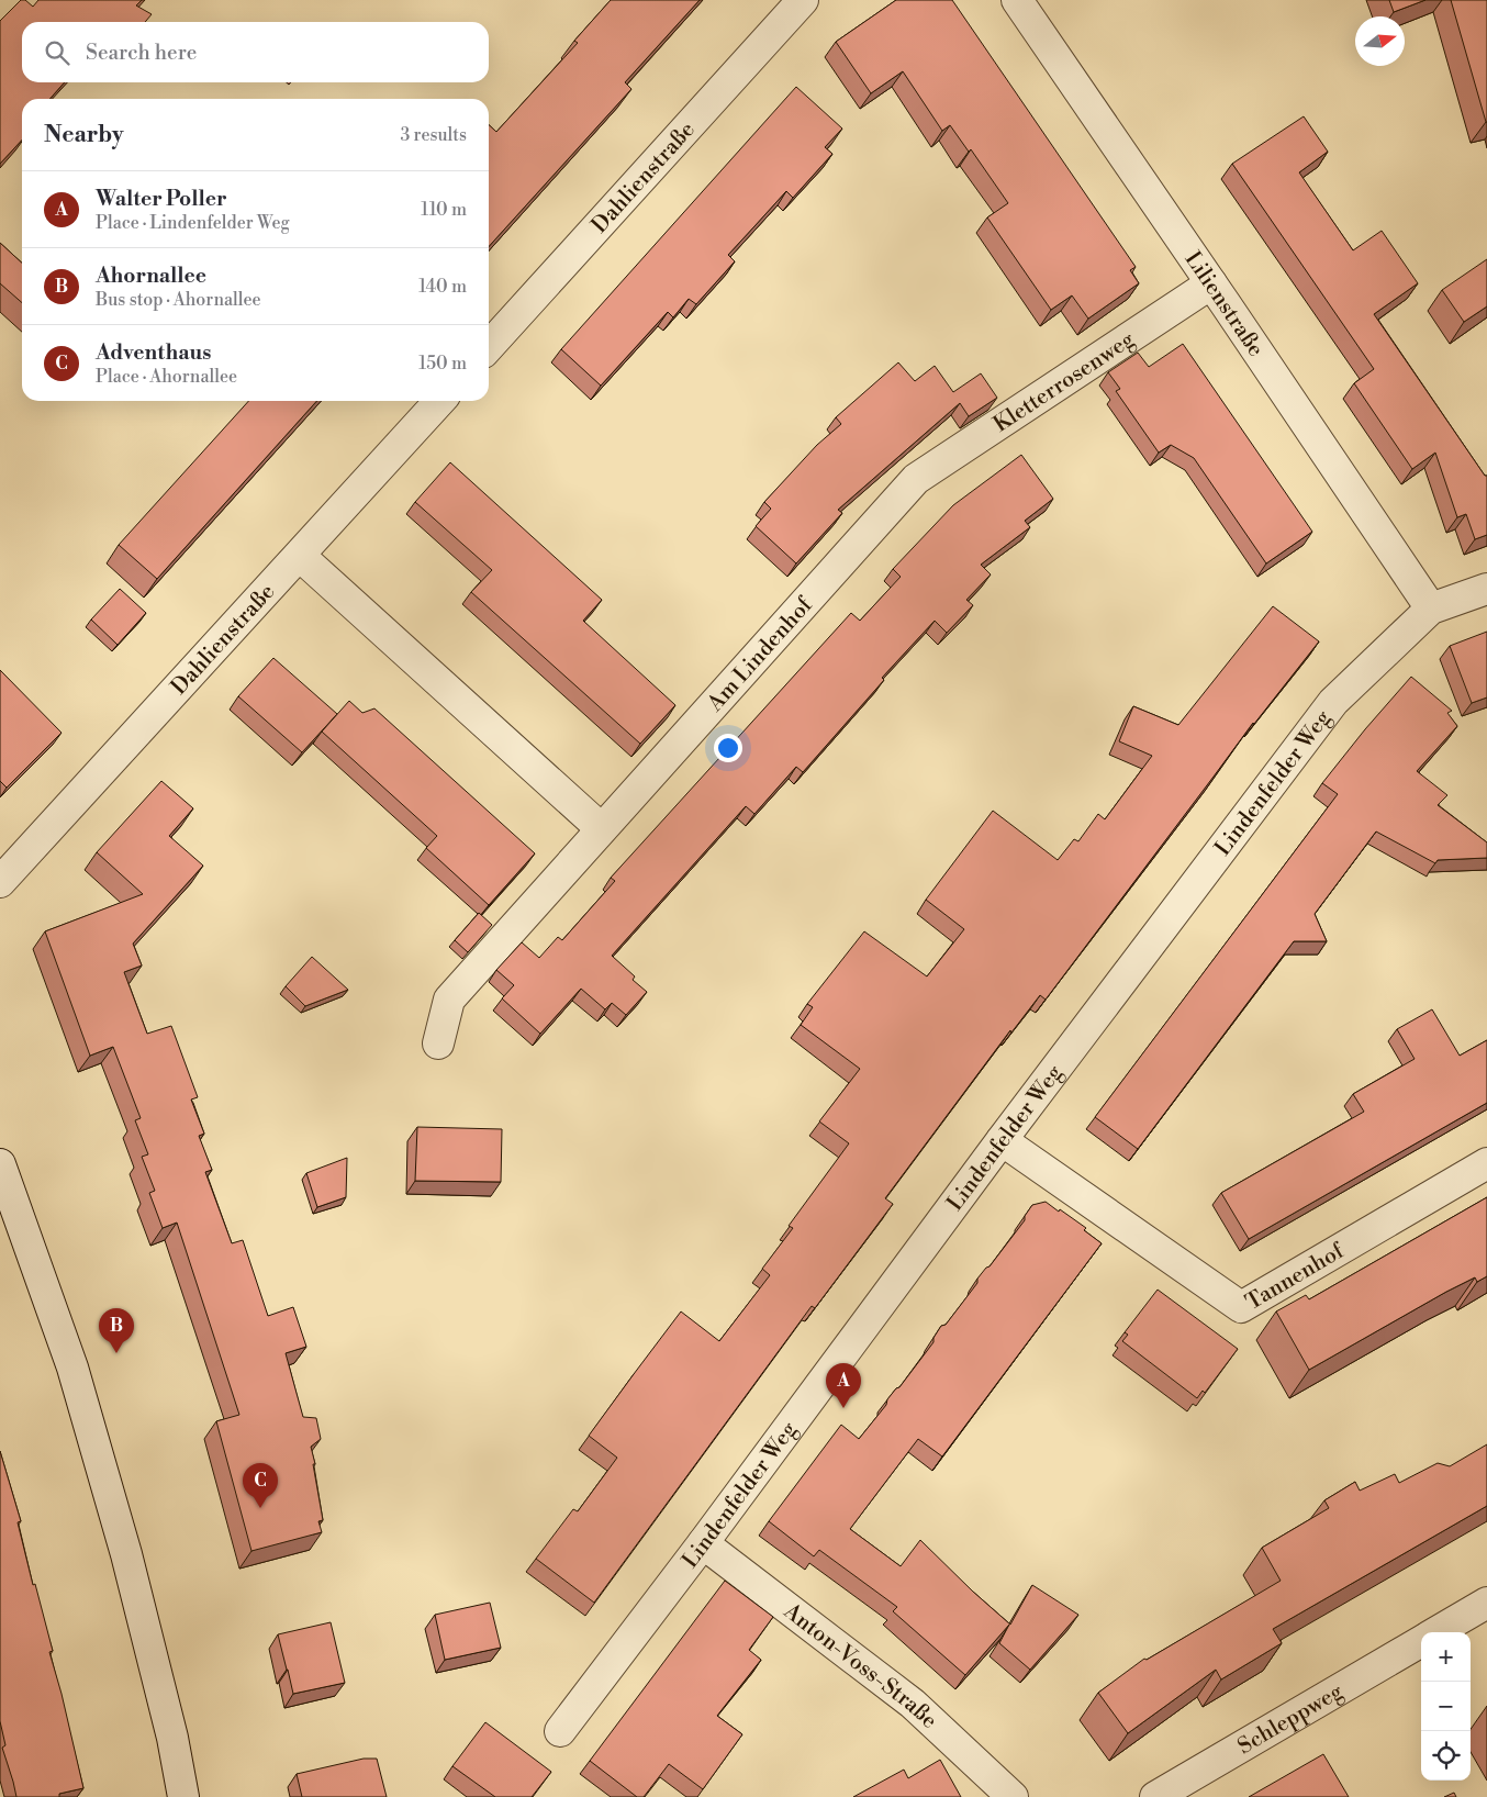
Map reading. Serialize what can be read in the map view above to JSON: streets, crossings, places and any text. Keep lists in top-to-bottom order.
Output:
{
  "streets": {
    "street": [
      "Dahlienstraße",
      "Lilienstraße",
      "Kletterrosenweg",
      "Am Lindenhof",
      "Lindenfelder Weg",
      "Tannenhof",
      "Anton-Voss-Straße",
      "Schleppweg"
    ]
  },
  "crossings": [
    ["Lilienstraße", "Kletterrosenweg"],
    ["Lilienstraße", "Lindenfelder Weg"],
    ["Kletterrosenweg", "Am Lindenhof"],
    ["Lindenfelder Weg", "Tannenhof"],
    ["Lindenfelder Weg", "Anton-Voss-Straße"]
  ],
  "north": "right",
  "page": {
    "search": "Search here",
    "heading": ["Nearby", "3 results"],
    "list": [
      {
        "mark": "A",
        "name": "Walter Poller",
        "note": "Place · Lindenfelder Weg",
        "value": "110 m"
      },
      {
        "mark": "B",
        "name": "Ahornallee",
        "note": "Bus stop · Ahornallee",
        "value": "140 m"
      },
      {
        "mark": "C",
        "name": "Adventhaus",
        "note": "Place · Ahornallee",
        "value": "150 m"
      }
    ],
    "pins": ["B", "A", "C"],
    "map_buttons": ["+", "−"]
  }
}
